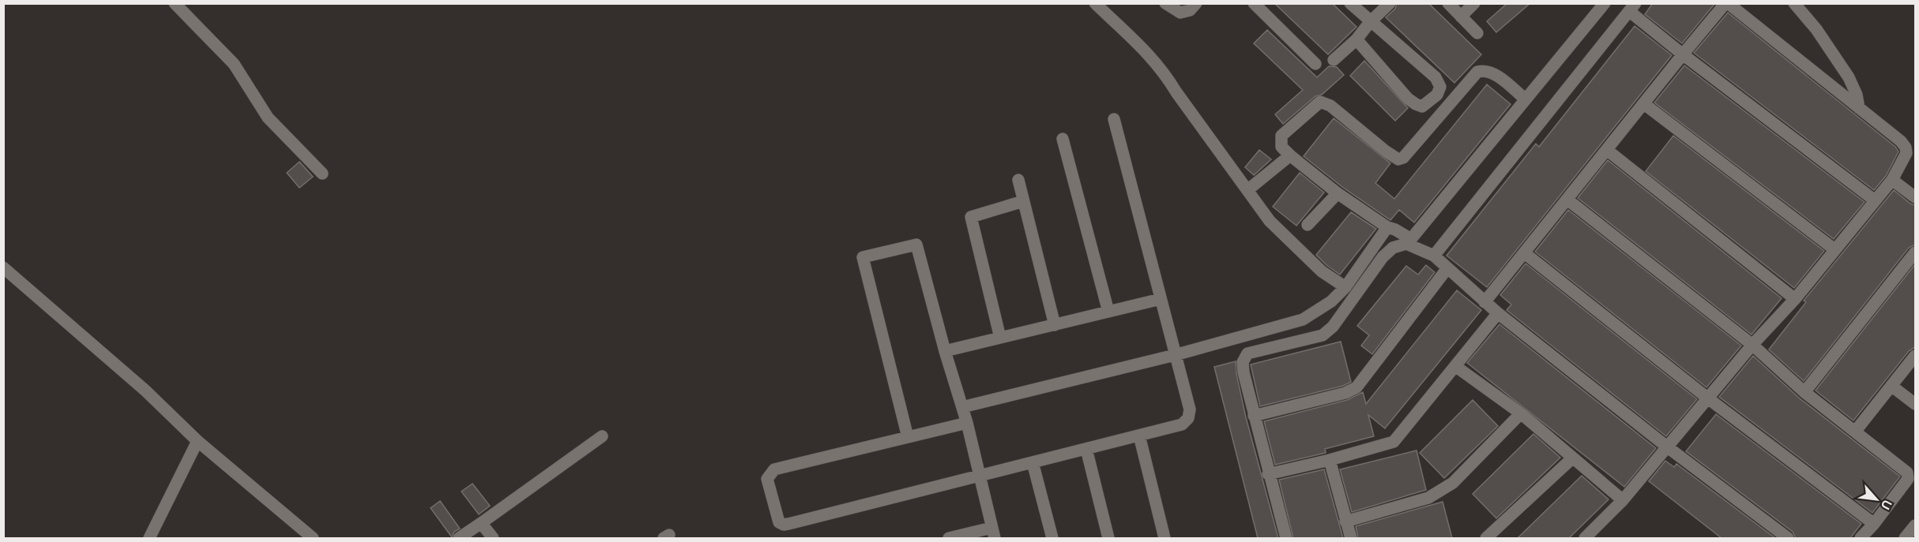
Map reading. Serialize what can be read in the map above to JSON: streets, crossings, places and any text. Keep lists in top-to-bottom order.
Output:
{
  "north": "bottom right"
}
